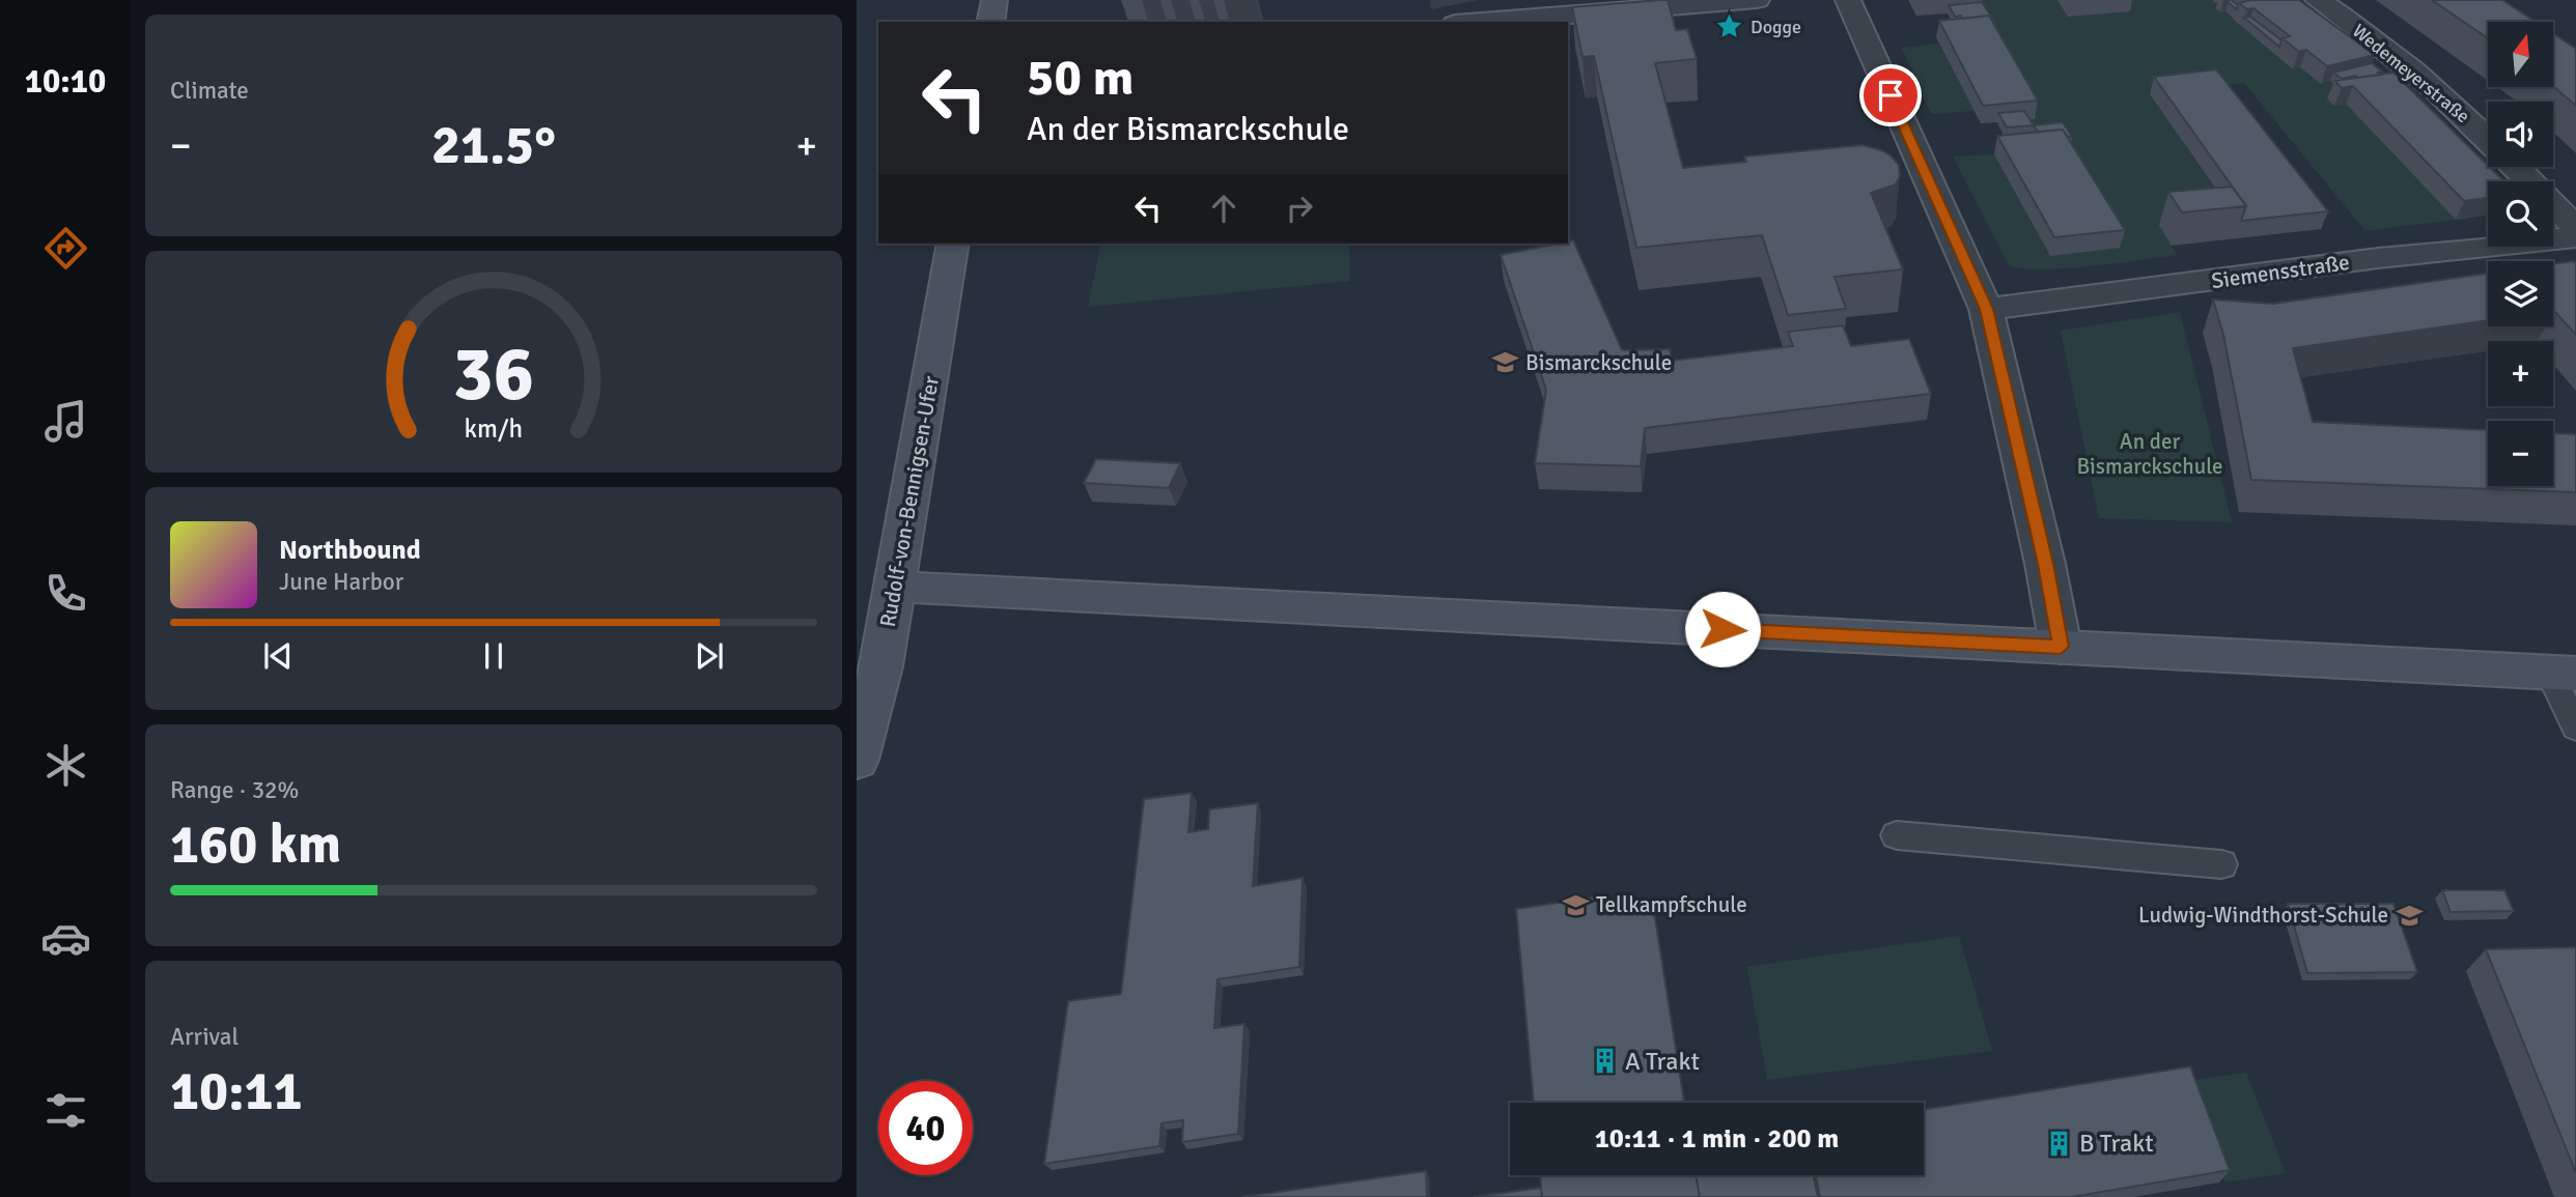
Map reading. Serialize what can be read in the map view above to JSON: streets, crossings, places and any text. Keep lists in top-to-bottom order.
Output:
{
  "streets": {
    "street": ["Wedemeyerstraße", "Siemensstraße", "Rudolf-von-Bennigsen-Ufer"]
  },
  "parks": ["An der Bismarckschule"],
  "places": {
    "place": ["Dogge"],
    "school or university": ["Bismarckschule", "Tellkampfschule", "Ludwig-Windthorst-Schule"],
    "building": ["A Trakt", "B Trakt"]
  },
  "north": "top",
  "page": {
    "tabs": "10:10",
    "tile": [
      "Climate",
      ["Range · 32%", "160 km"],
      ["Arrival", "10:11"]
    ],
    "map_buttons": ["+", "−"],
    "turn": ["50 m", "An der Bismarckschule"],
    "heat": ["−", "21.5°", "+"],
    "song": ["Northbound", "June Harbor"],
    "limit": "40",
    "trip": "10:11 · 1 min · 200 m",
    "gauge": ["36", "km/h"]
  }
}
